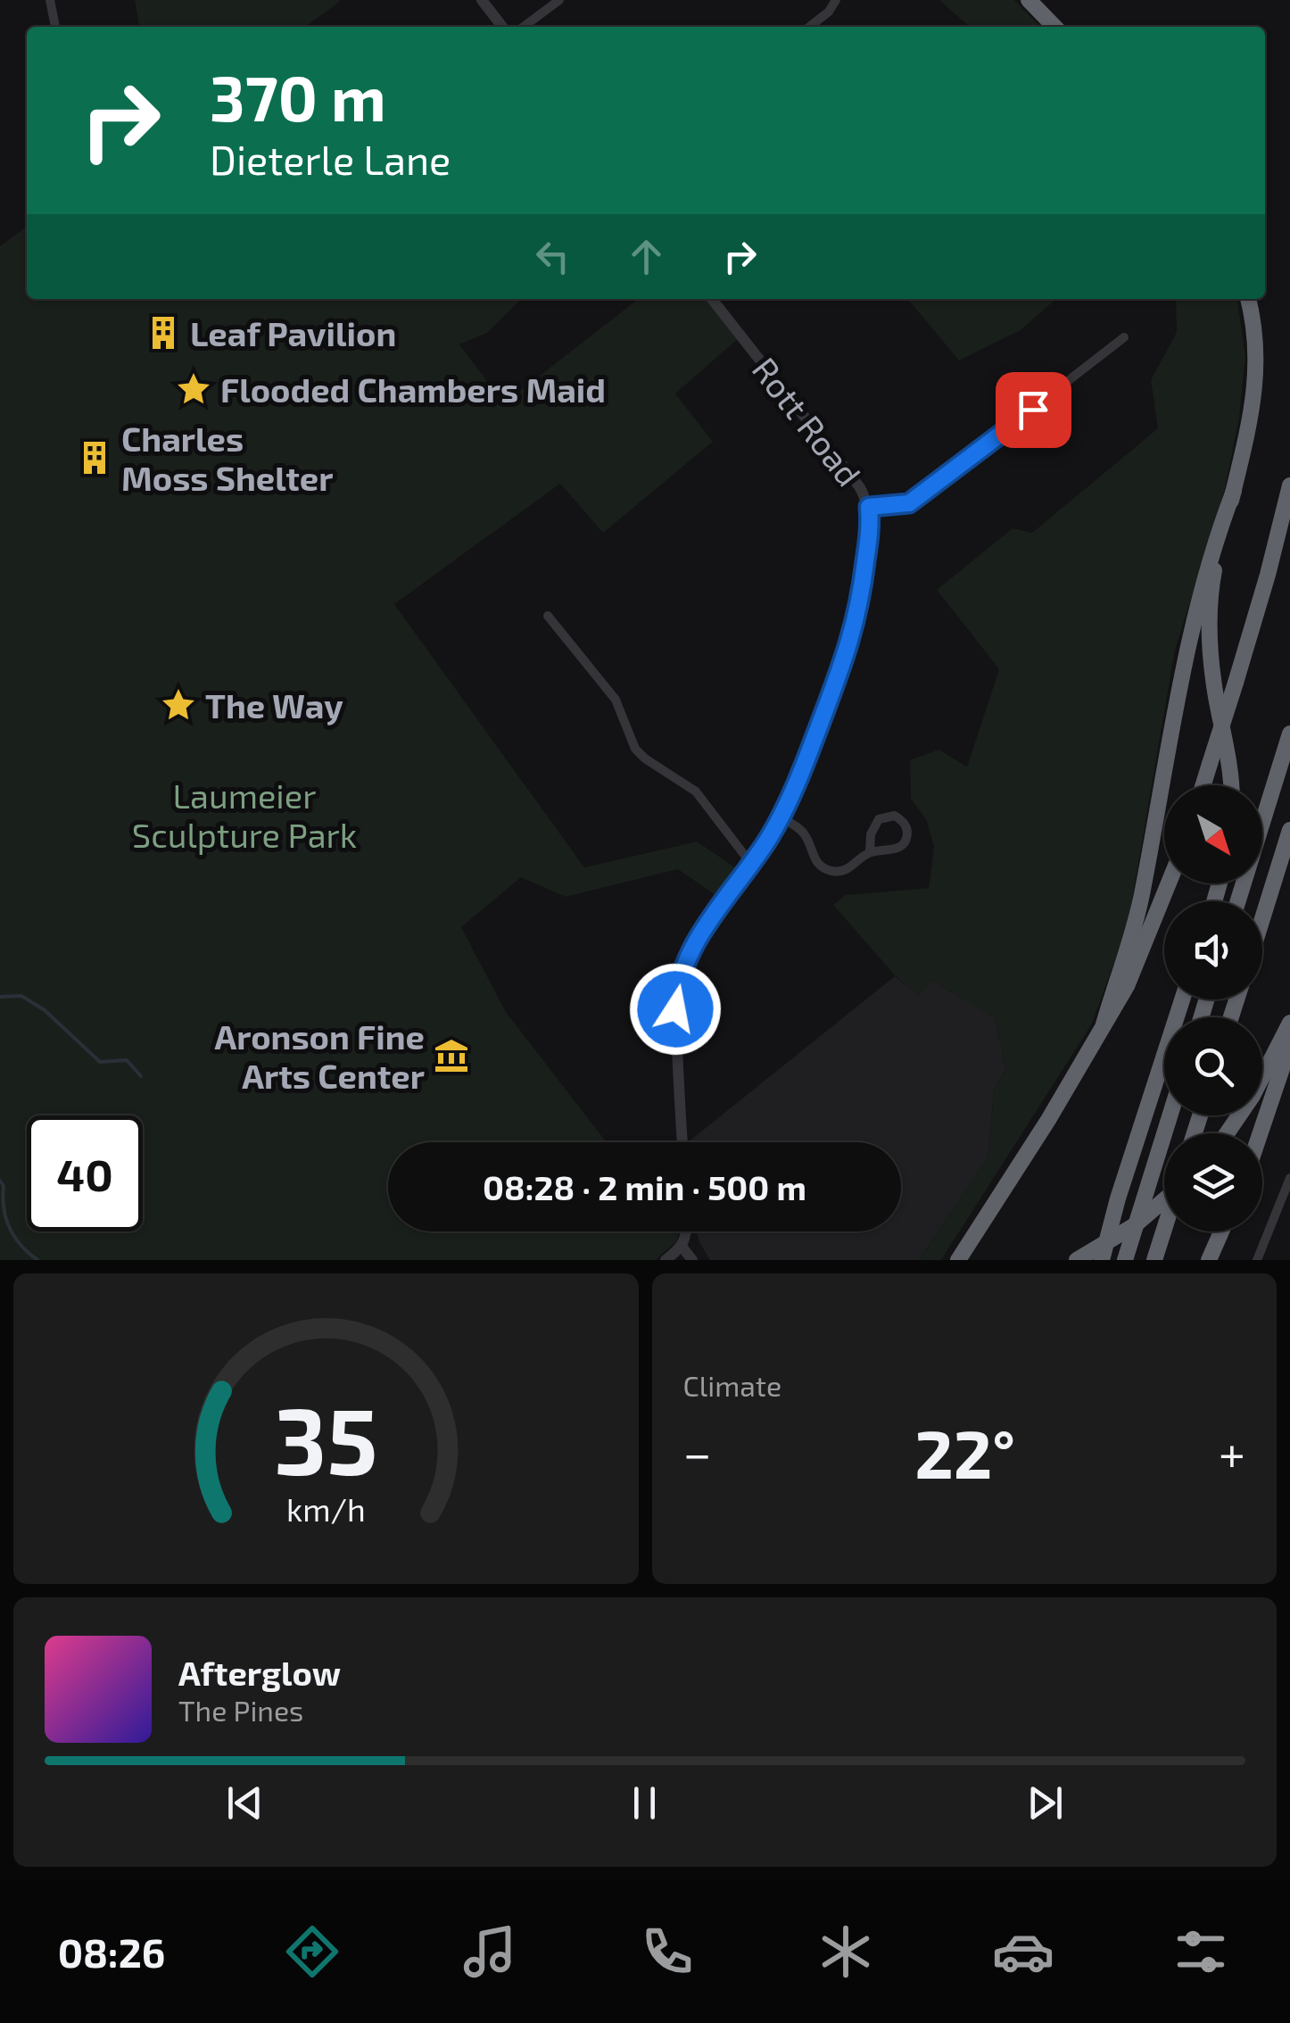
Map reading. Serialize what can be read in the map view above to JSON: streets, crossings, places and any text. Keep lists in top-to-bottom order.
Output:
{
  "streets": {
    "street": ["Rott Road"]
  },
  "parks": ["Laumeier Sculpture Park"],
  "places": {
    "building": ["Leaf Pavilion", "Charles Moss Shelter"],
    "place": ["Flooded Chambers Maid", "The Way"],
    "museum": ["Aronson Fine Arts Center"]
  },
  "north": "bottom right",
  "page": {
    "turn": ["370 m", "Dieterle Lane"],
    "limit": "40",
    "trip": "08:28 · 2 min · 500 m",
    "tile": "Climate",
    "heat": ["−", "22°", "+"],
    "song": ["Afterglow", "The Pines"],
    "tabs": "08:26",
    "gauge": ["35", "km/h"]
  }
}
